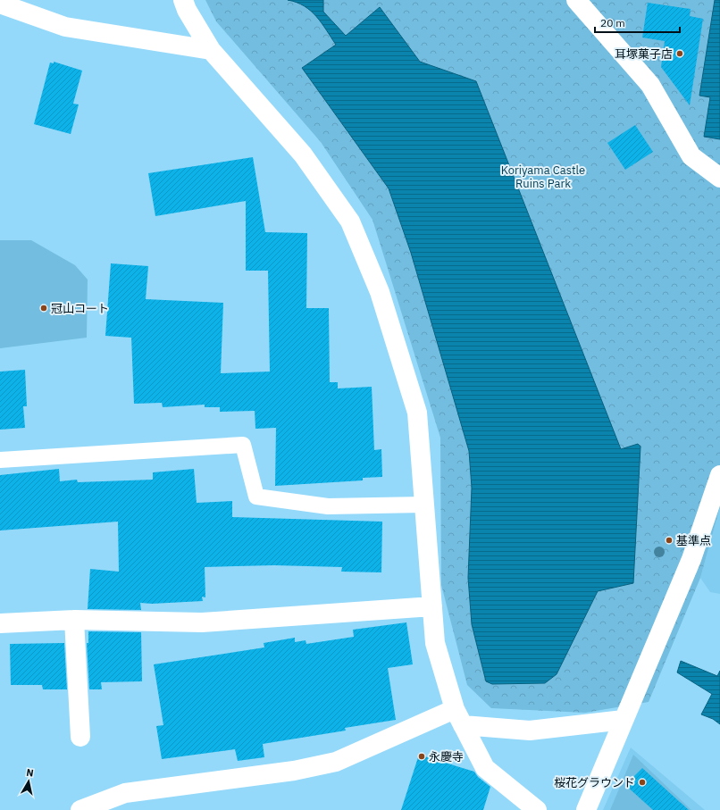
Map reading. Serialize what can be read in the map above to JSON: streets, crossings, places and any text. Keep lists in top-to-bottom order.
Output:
{
  "parks": ["Koriyama Castle Ruins Park"],
  "places": [
    "耳塚菓子店",
    "冠山コート",
    "基準点",
    "永慶寺",
    "桜花グラウンド"
  ],
  "scale_bar": "20 m",
  "north": "top"
}
